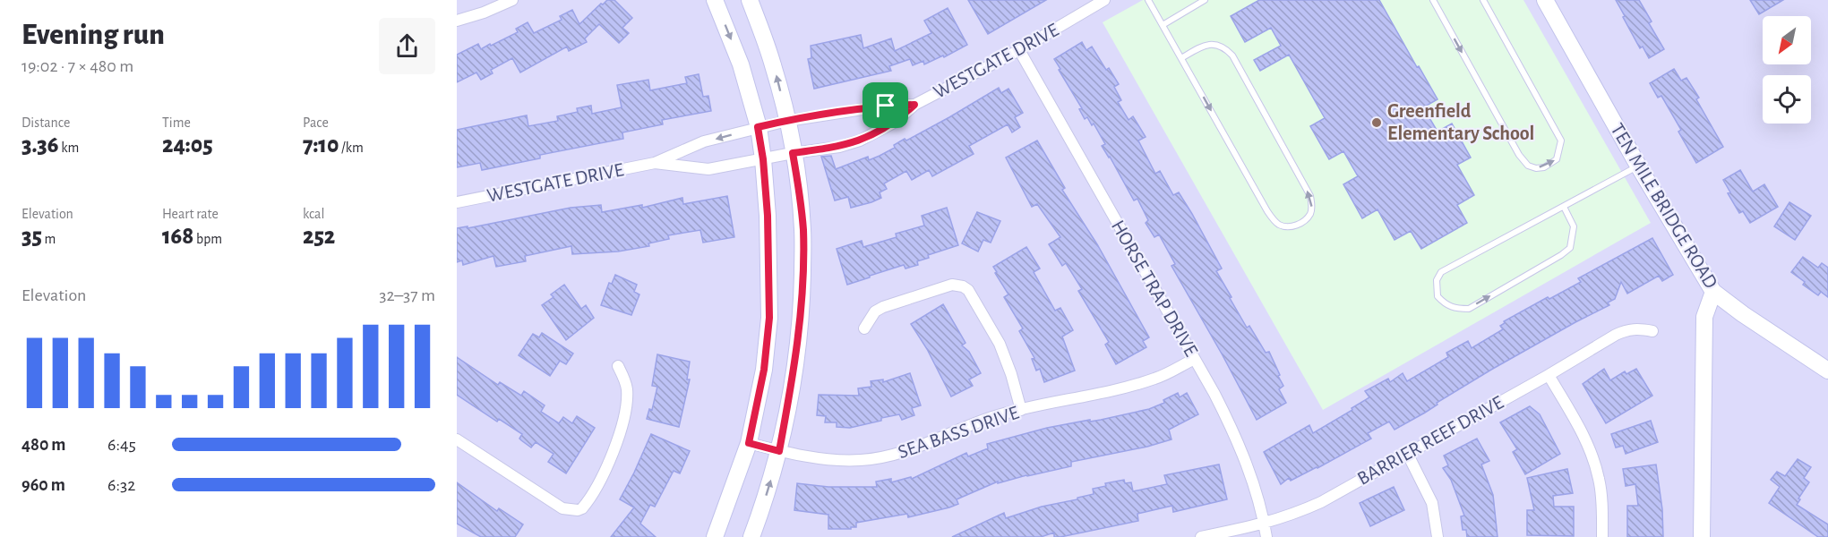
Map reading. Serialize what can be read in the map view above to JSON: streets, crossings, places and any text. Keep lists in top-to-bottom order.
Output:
{
  "streets": {
    "main road": ["TEN MILE BRIDGE ROAD"],
    "street": [
      "WESTGATE DRIVE",
      "HORSE TRAP DRIVE",
      "SEA BASS DRIVE",
      "BARRIER REEF DRIVE"
    ]
  },
  "crossings": [
    ["WESTGATE DRIVE", "HORSE TRAP DRIVE"],
    ["HORSE TRAP DRIVE", "SEA BASS DRIVE"],
    ["HORSE TRAP DRIVE", "BARRIER REEF DRIVE"]
  ],
  "places": ["Greenfield Elementary School"],
  "north": "bottom left",
  "page": {
    "heading": ["Evening run", "19:02 · 7 × 480 m"],
    "stats": [
      ["Distance", "3.36 km"],
      ["Time", "24:05"],
      ["Pace", "7:10 /km"],
      ["Elevation", "35 m"],
      ["Heart rate", "168 bpm"],
      ["kcal", "252"]
    ],
    "chart": ["Elevation", "32–37 m"],
    "list": [
      {
        "name": "480 m",
        "note": "6:45"
      },
      {
        "name": "960 m",
        "note": "6:32"
      }
    ]
  }
}
